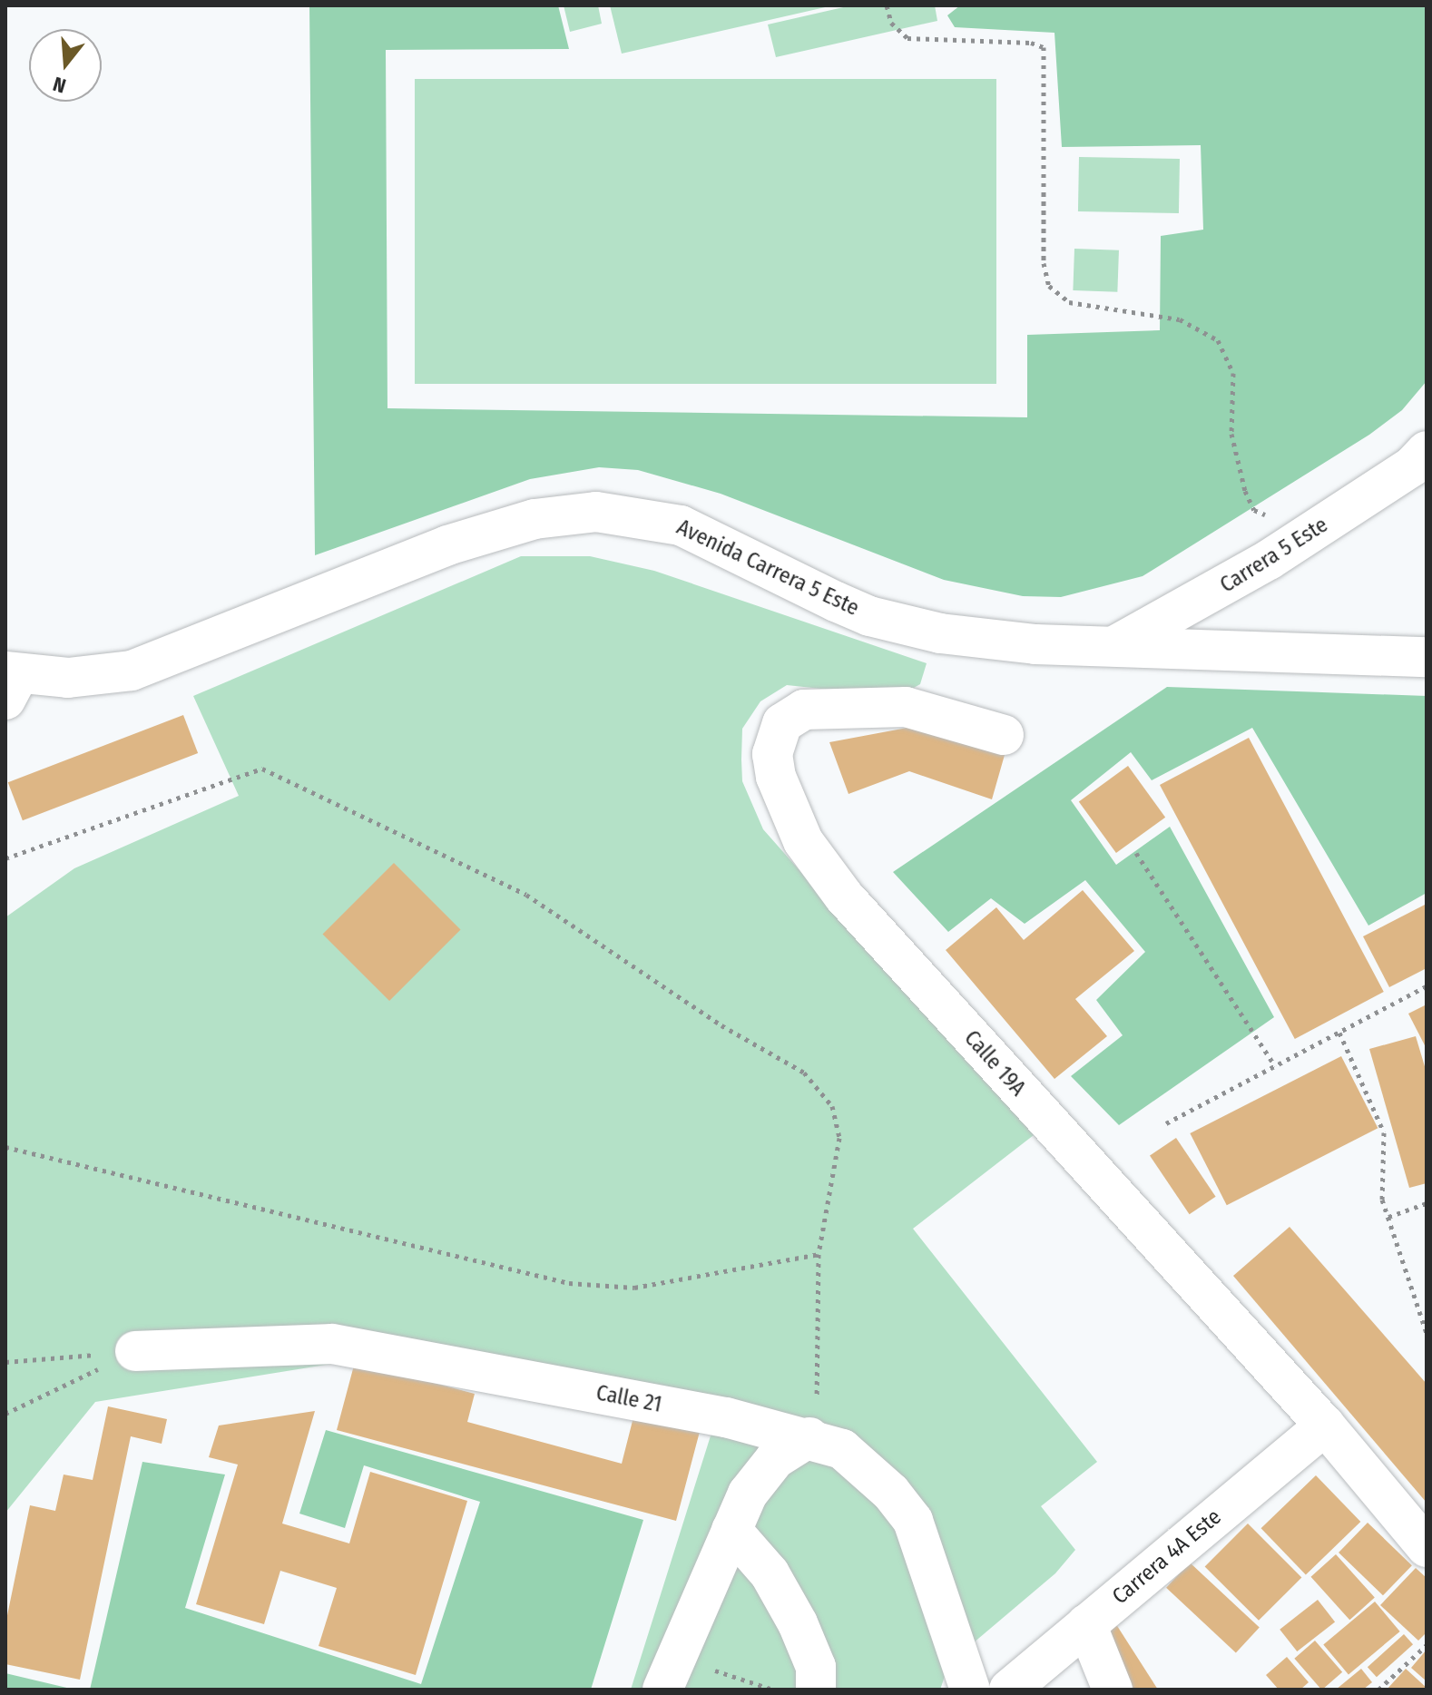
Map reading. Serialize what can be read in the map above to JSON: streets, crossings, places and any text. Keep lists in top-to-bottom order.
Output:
{
  "streets": {
    "street": [
      "Carrera 5 Este",
      "Avenida Carrera 5 Este",
      "Calle 19A",
      "Calle 21",
      "Carrera 4A Este"
    ]
  },
  "crossings": [
    ["Carrera 5 Este", "Avenida Carrera 5 Este"],
    ["Calle 19A", "Carrera 4A Este"]
  ],
  "north": "bottom"
}
